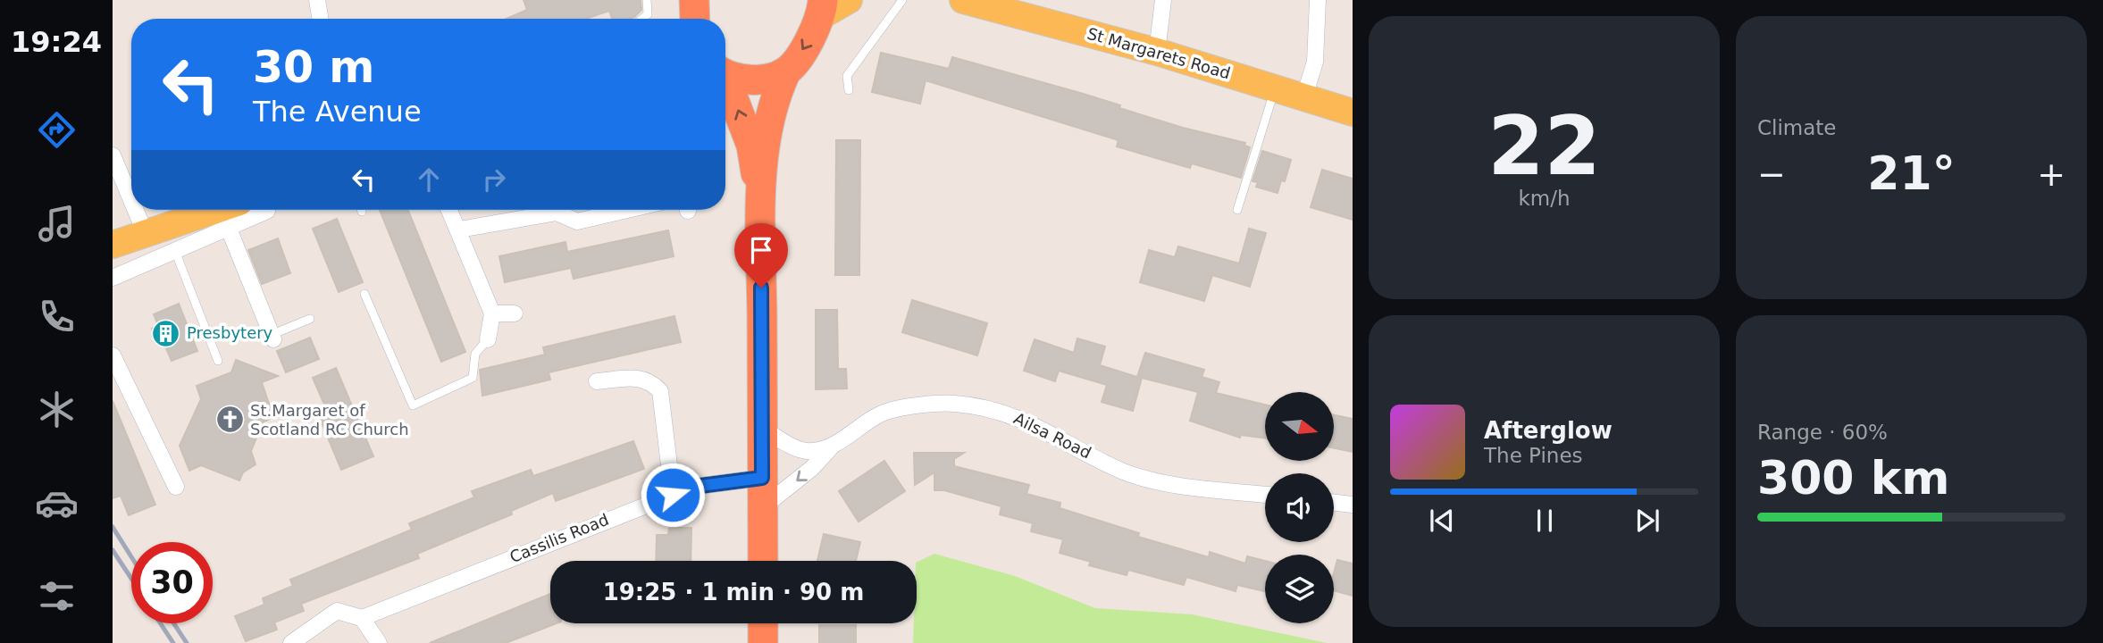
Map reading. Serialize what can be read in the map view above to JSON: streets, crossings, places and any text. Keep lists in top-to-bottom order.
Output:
{
  "streets": {
    "main road": ["St Margarets Road"],
    "street": ["Ailsa Road", "Cassilis Road"]
  },
  "places": {
    "building": ["Presbytery"],
    "church": ["St.Margaret of Scotland RC Church"]
  },
  "north": "right",
  "page": {
    "tabs": "19:24",
    "tile": [
      ["22", "km/h"],
      "Climate",
      ["Range · 60%", "300 km"]
    ],
    "turn": ["30 m", "The Avenue"],
    "heat": ["−", "21°", "+"],
    "song": ["Afterglow", "The Pines"],
    "limit": "30",
    "trip": "19:25 · 1 min · 90 m"
  }
}
